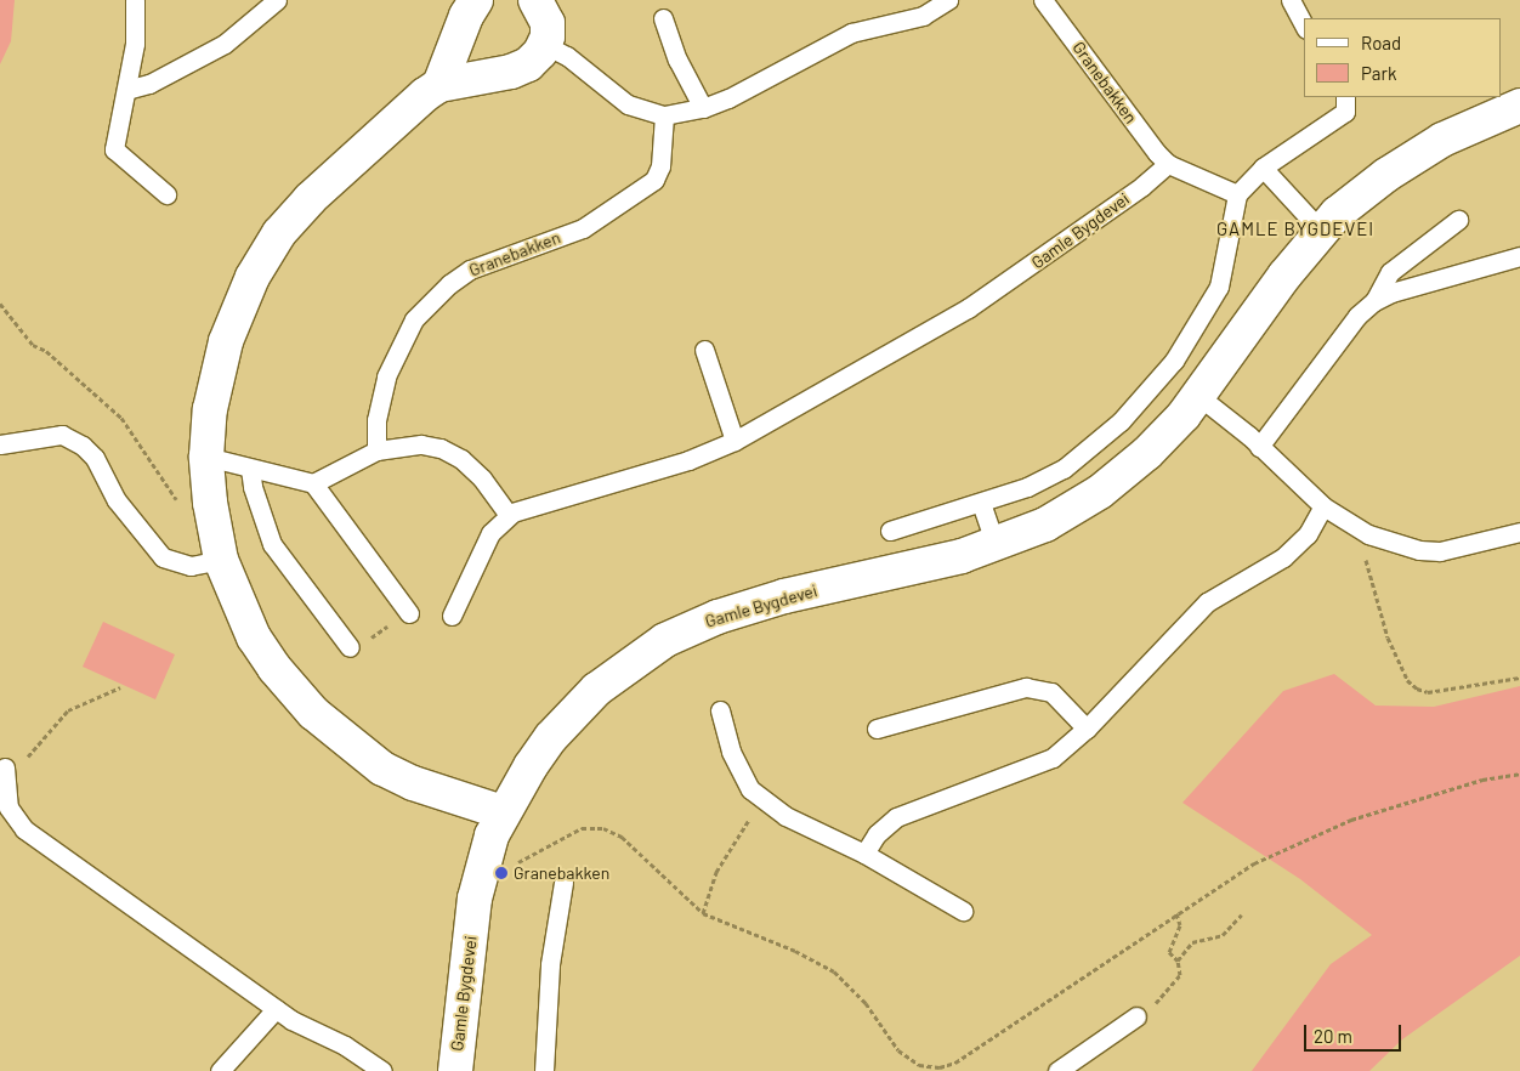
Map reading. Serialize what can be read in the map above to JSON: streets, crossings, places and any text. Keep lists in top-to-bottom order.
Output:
{
  "streets": {
    "street": ["Gamle Bygdevei"],
    "lane": ["Granebakken"]
  },
  "crossings": [
    ["Granebakken", "Gamle Bygdevei"]
  ],
  "districts": ["GAMLE BYGDEVEI"],
  "places": ["Granebakken"],
  "legend": ["Road", "Park"],
  "scale_bar": "20 m"
}
